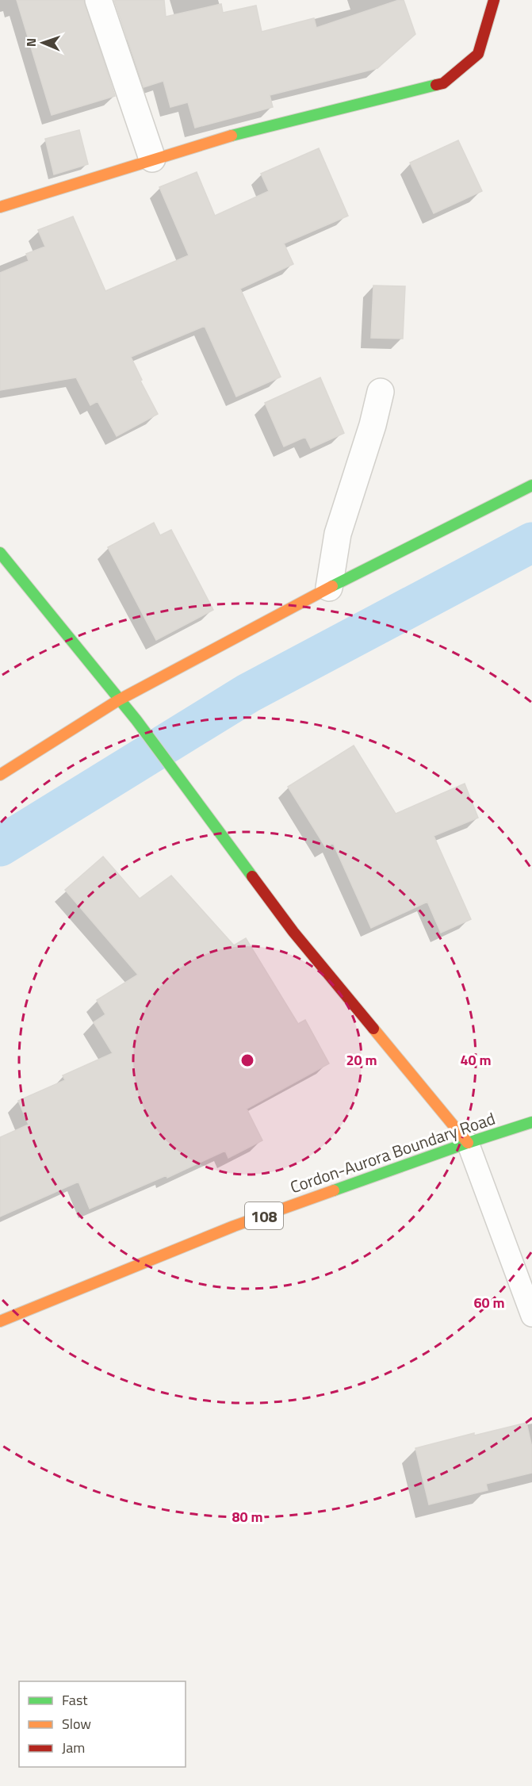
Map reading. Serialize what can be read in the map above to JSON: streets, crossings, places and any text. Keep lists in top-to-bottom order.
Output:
{
  "streets": {
    "street": ["Cordon-Aurora Boundary Road", "108"]
  },
  "legend": ["Fast", "Slow", "Jam"],
  "north": "left",
  "rings": [
    "20 m",
    "40 m",
    "60 m",
    "80 m"
  ]
}
